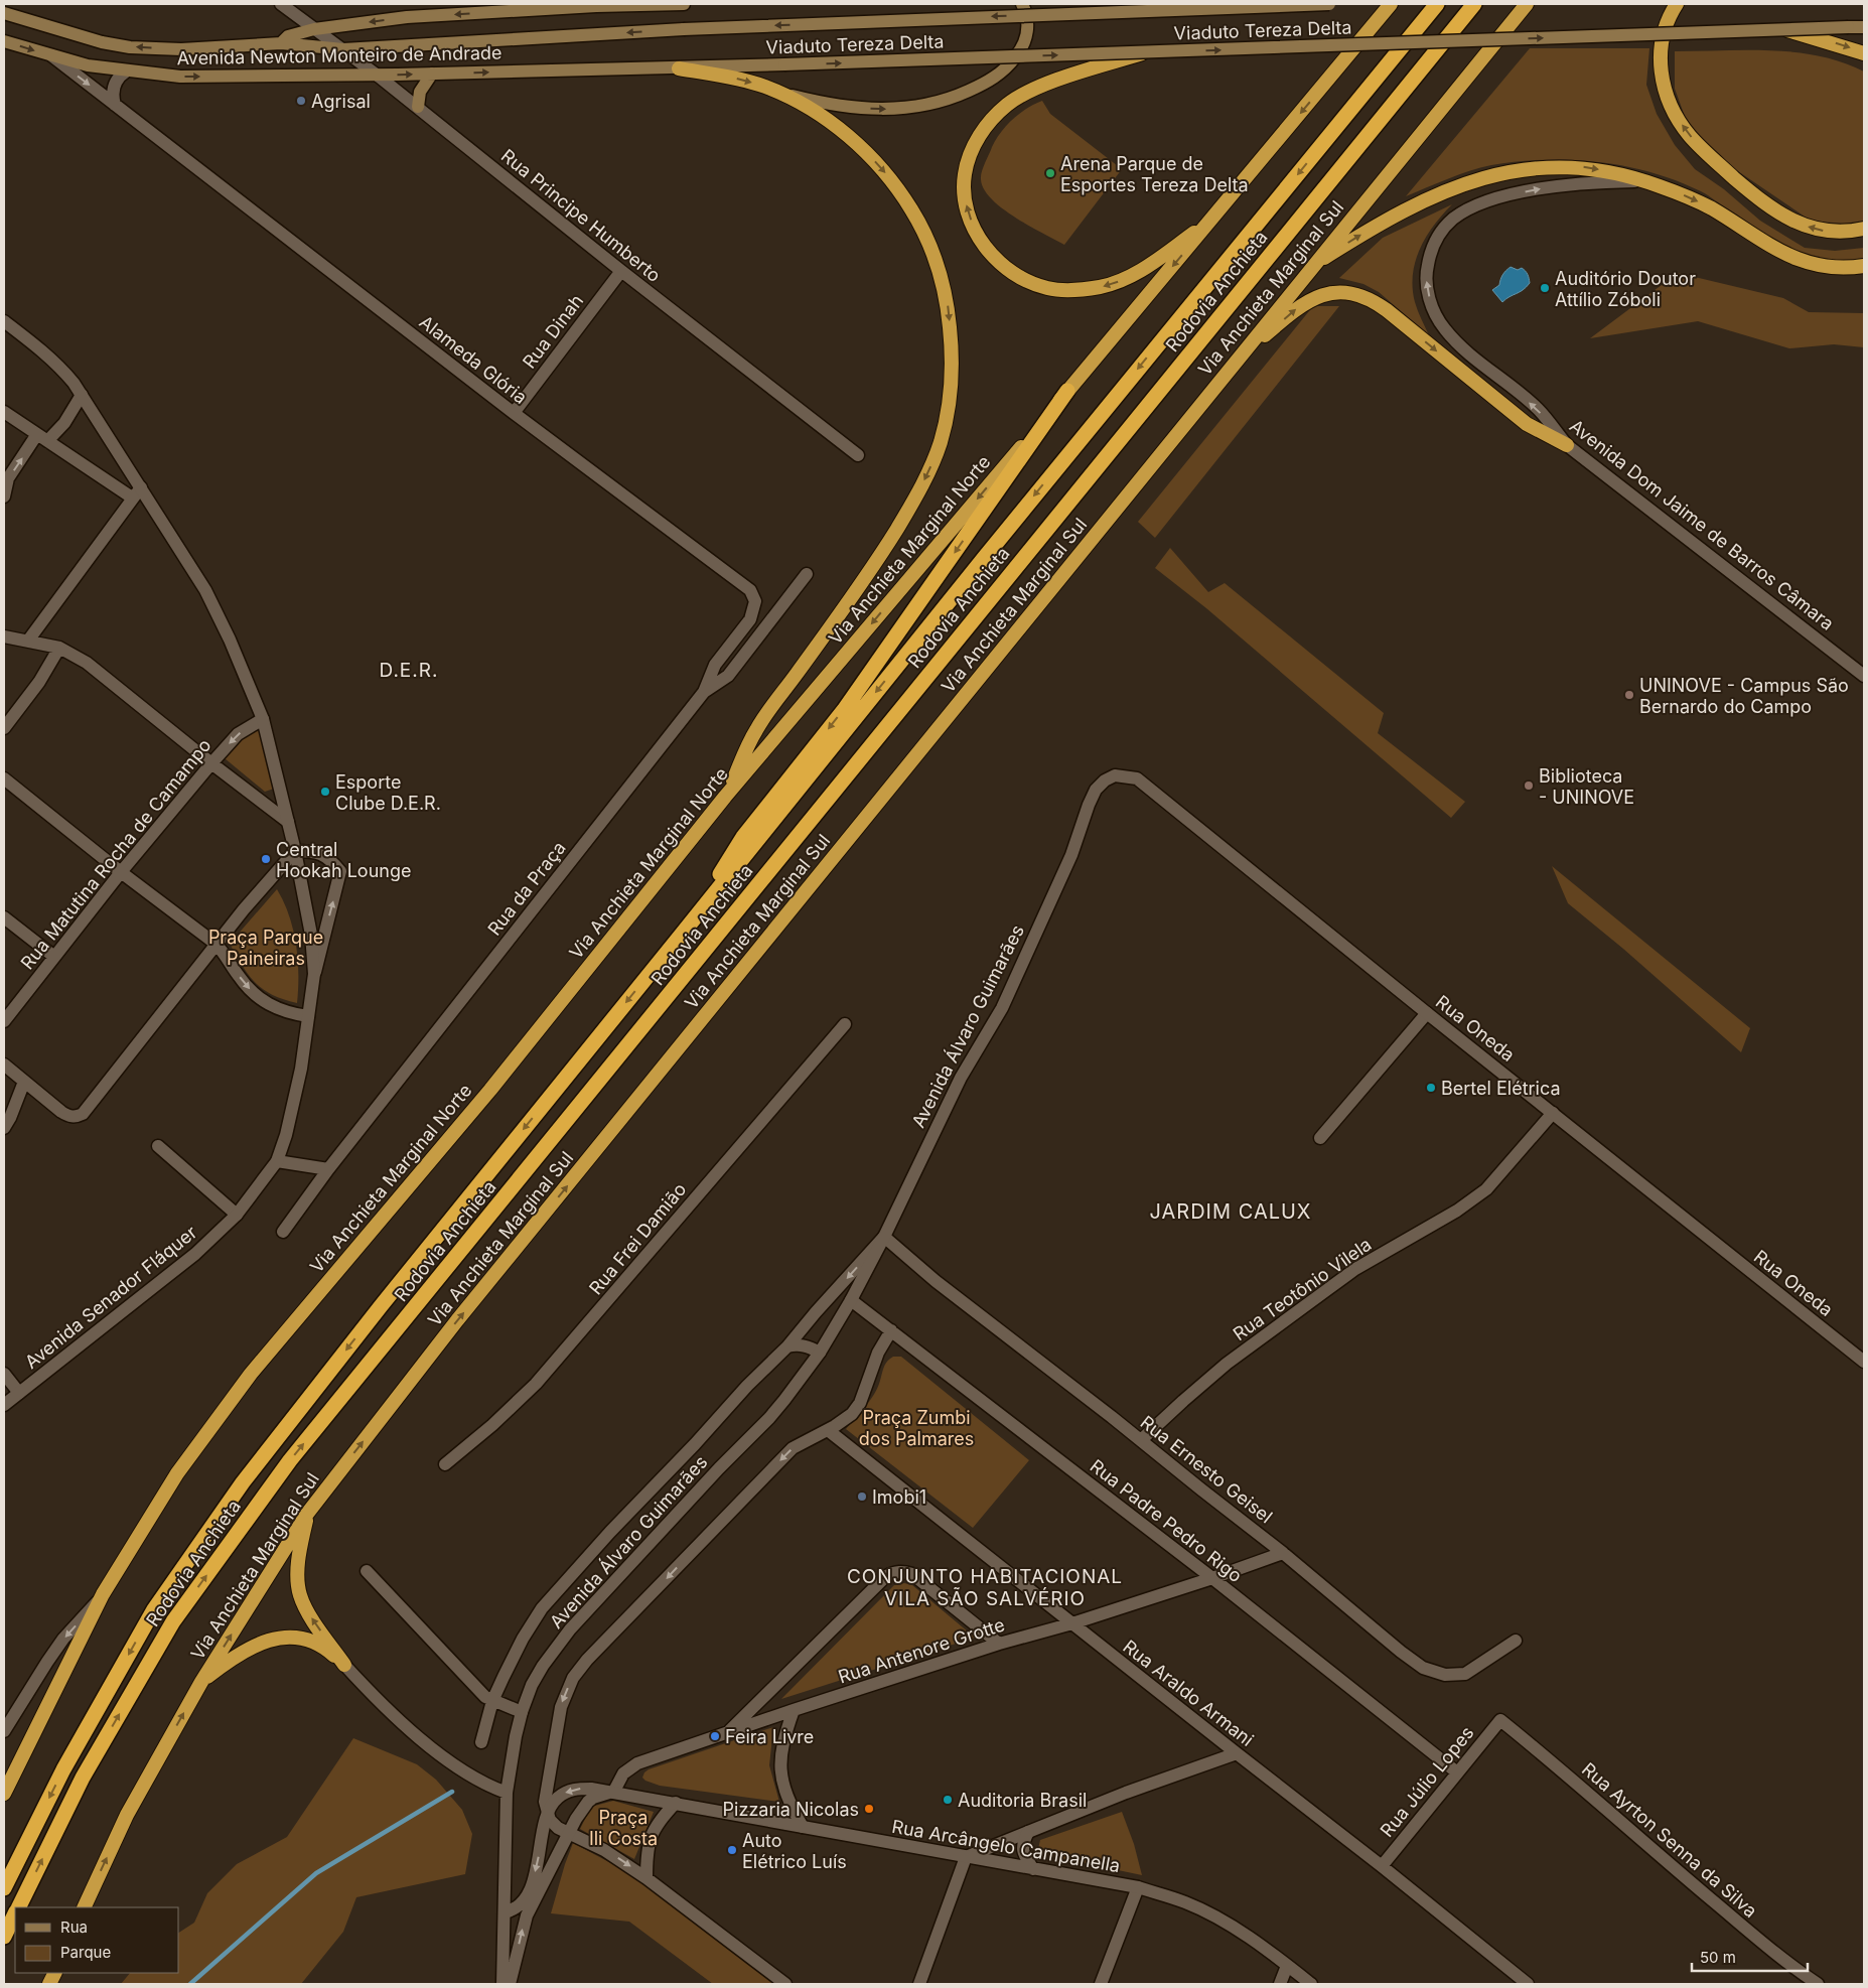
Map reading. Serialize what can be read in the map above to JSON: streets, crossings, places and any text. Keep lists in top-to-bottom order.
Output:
{
  "streets": {
    "highway": ["Via Anchieta Marginal Sul", "Rodovia Anchieta", "Via Anchieta Marginal Norte"],
    "main road": ["Viaduto Tereza Delta", "Avenida Newton Monteiro de Andrade"],
    "street": [
      "Rua Principe Humberto",
      "Rua Dinah",
      "Alameda Glória",
      "Avenida Dom Jaime de Barros Câmara",
      "Rua Matutina Rocha de Camampo",
      "Rua da Praça",
      "Avenida Álvaro Guimarães",
      "Rua Oneda",
      "Rua Frei Damião",
      "Rua Teotônio Vilela",
      "Avenida Senador Fláquer",
      "Rua Ernesto Geisel",
      "Rua Padre Pedro Rigo",
      "Rua Antenore Grotte",
      "Rua Araldo Armani",
      "Rua Júlio Lopes",
      "Rua Ayrton Senna da Silva",
      "Rua Arcângelo Campanella"
    ]
  },
  "crossings": [
    ["Viaduto Tereza Delta", "Avenida Newton Monteiro de Andrade"],
    ["Avenida Newton Monteiro de Andrade", "Rua Principe Humberto"],
    ["Avenida Newton Monteiro de Andrade", "Alameda Glória"],
    ["Rua Principe Humberto", "Rua Dinah"],
    ["Rua Dinah", "Alameda Glória"],
    ["Alameda Glória", "Rua da Praça"],
    ["Avenida Álvaro Guimarães", "Rua Oneda"],
    ["Avenida Álvaro Guimarães", "Rua Ernesto Geisel"],
    ["Avenida Álvaro Guimarães", "Rua Padre Pedro Rigo"],
    ["Rua Oneda", "Rua Teotônio Vilela"],
    ["Rua Teotônio Vilela", "Rua Ernesto Geisel"],
    ["Rua Ernesto Geisel", "Rua Antenore Grotte"],
    ["Rua Padre Pedro Rigo", "Rua Antenore Grotte"],
    ["Rua Padre Pedro Rigo", "Rua Júlio Lopes"],
    ["Rua Antenore Grotte", "Rua Araldo Armani"],
    ["Rua Antenore Grotte", "Rua Arcângelo Campanella"],
    ["Rua Araldo Armani", "Rua Júlio Lopes"],
    ["Rua Júlio Lopes", "Rua Ayrton Senna da Silva"]
  ],
  "districts": ["D.E.R.", "JARDIM CALUX", "CONJUNTO HABITACIONAL VILA SÃO SALVÉRIO"],
  "parks": ["Praça Parque Paineiras", "Praça Zumbi dos Palmares", "Praça Ili Costa"],
  "places": [
    "Agrisal",
    "Arena Parque de Esportes Tereza Delta",
    "Auditório Doutor Attílio Zóboli",
    "UNINOVE - Campus São Bernardo do Campo",
    "Biblioteca - UNINOVE",
    "Esporte Clube D.E.R.",
    "Central Hookah Lounge",
    "Bertel Elétrica",
    "Imobi1",
    "Feira Livre",
    "Auditoria Brasil",
    "Pizzaria Nicolas",
    "Auto Elétrico Luís"
  ],
  "legend": ["Rua", "Parque"],
  "scale_bar": "50 m"
}
